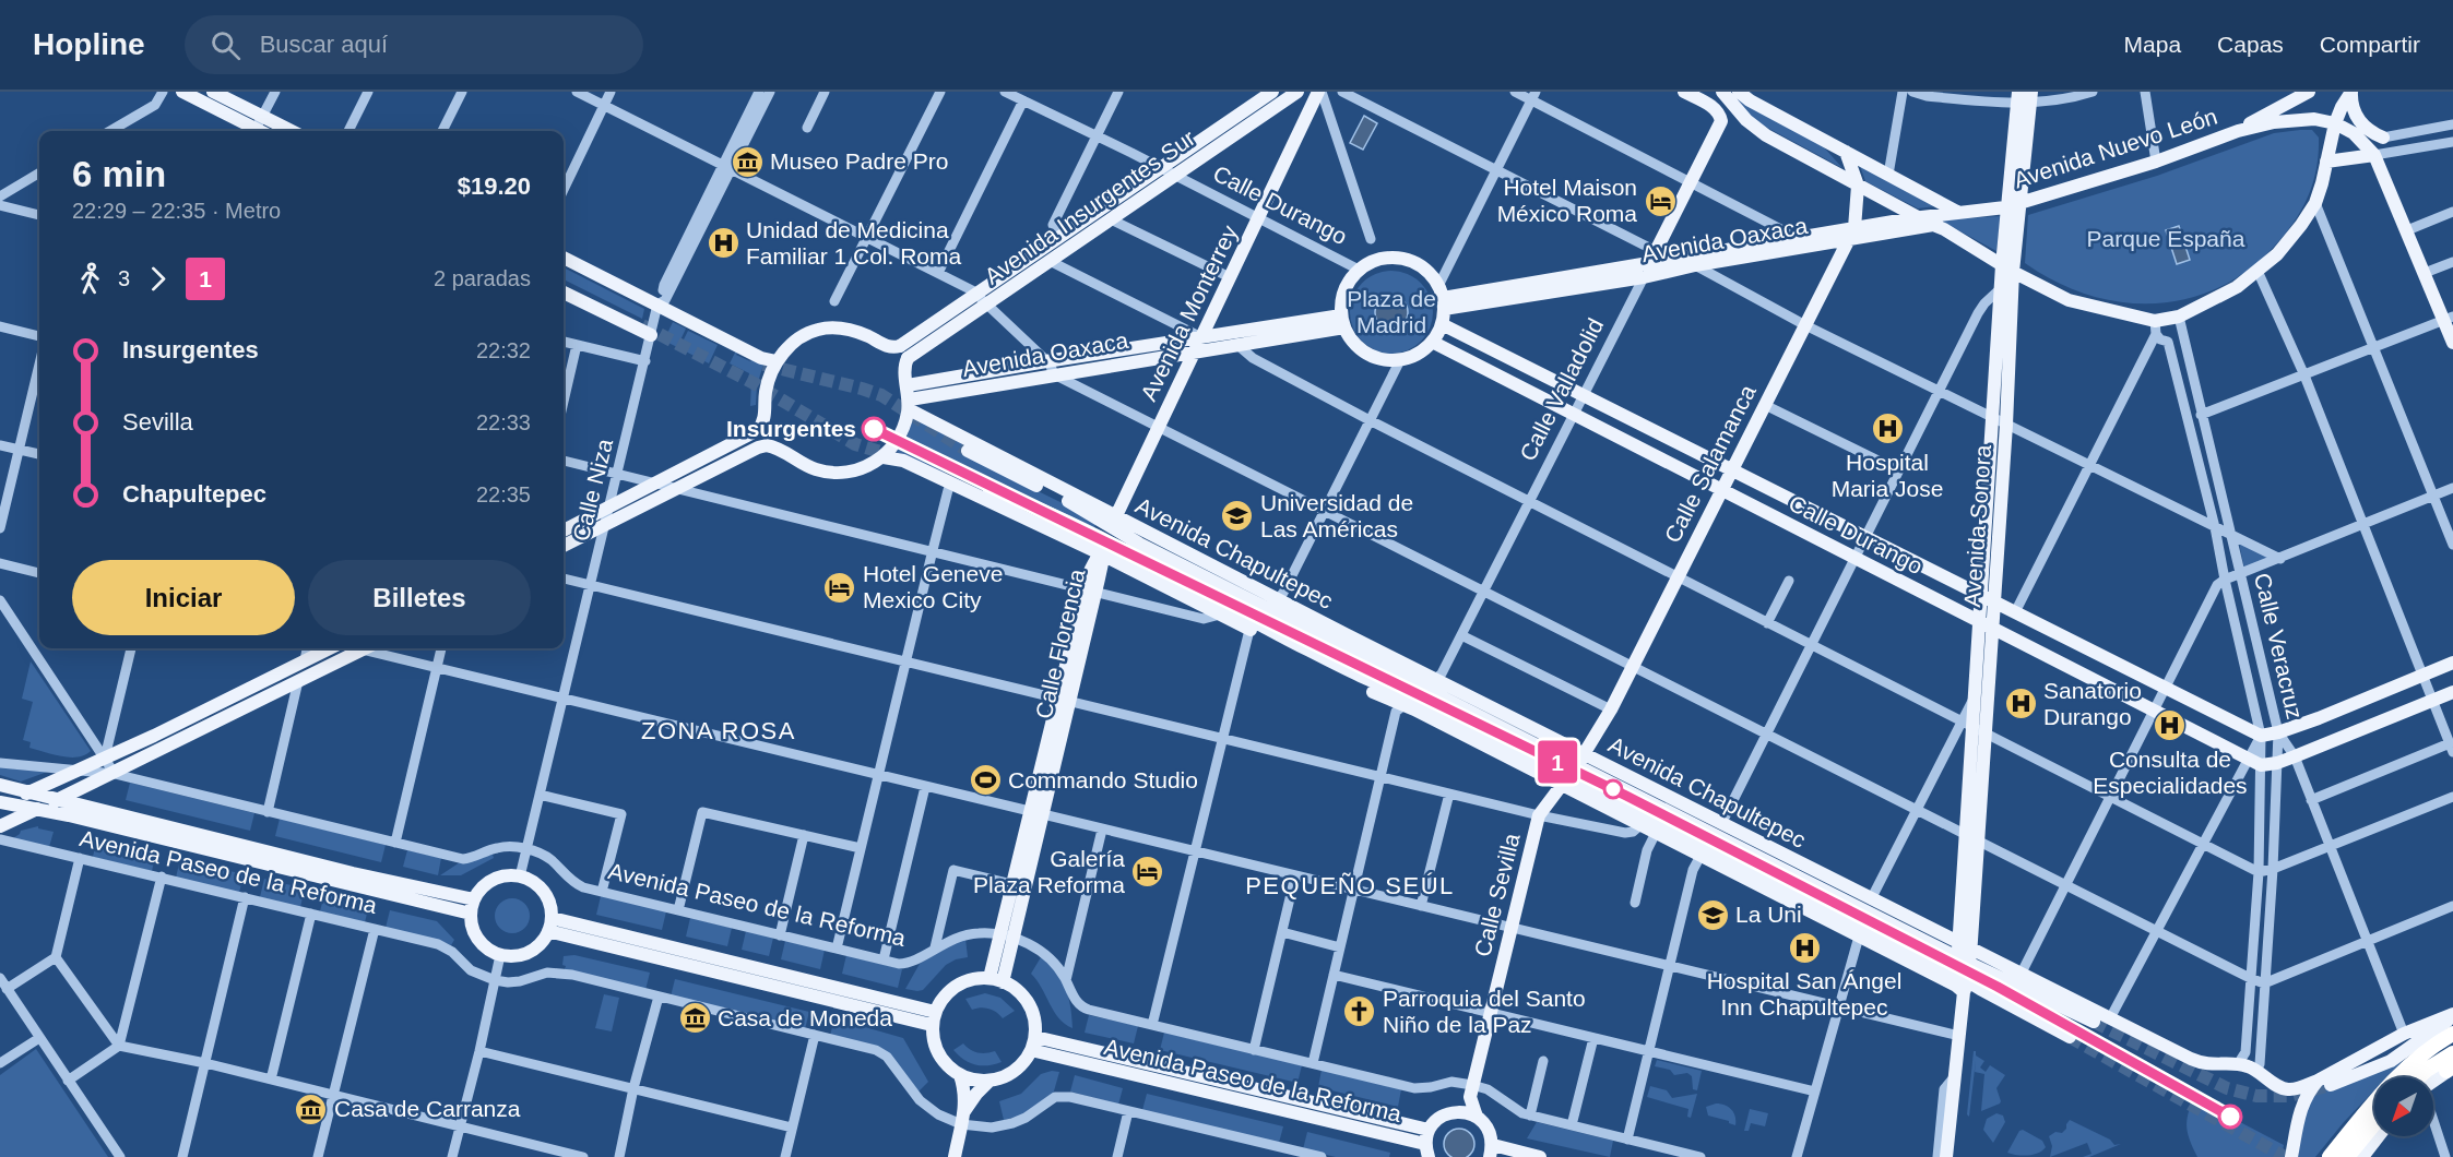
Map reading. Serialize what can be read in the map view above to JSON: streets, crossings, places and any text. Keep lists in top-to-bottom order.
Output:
{
  "streets": {
    "main road": [
      "Avenida Nuevo León",
      "Calle Durango",
      "Avenida Insurgentes Sur",
      "Avenida Oaxaca",
      "Avenida Monterrey",
      "Calle Valladolid",
      "Calle Salamanca",
      "Avenida Sonora",
      "Avenida Chapultepec",
      "Calle Florencia",
      "Avenida Paseo de la Reforma",
      "Calle Sevilla"
    ],
    "street": ["Calle Niza", "Calle Veracruz"]
  },
  "crossings": [
    ["Avenida Nuevo León", "Avenida Oaxaca"],
    ["Avenida Nuevo León", "Avenida Sonora"],
    ["Calle Durango", "Avenida Insurgentes Sur"],
    ["Calle Durango", "Avenida Oaxaca"],
    ["Calle Durango", "Avenida Monterrey"],
    ["Calle Durango", "Calle Valladolid"],
    ["Calle Durango", "Calle Salamanca"],
    ["Calle Durango", "Avenida Sonora"],
    ["Calle Durango", "Calle Veracruz"],
    ["Avenida Insurgentes Sur", "Avenida Oaxaca"],
    ["Avenida Insurgentes Sur", "Avenida Chapultepec"],
    ["Avenida Oaxaca", "Avenida Monterrey"],
    ["Avenida Oaxaca", "Calle Valladolid"],
    ["Avenida Oaxaca", "Calle Salamanca"],
    ["Avenida Oaxaca", "Avenida Sonora"],
    ["Avenida Oaxaca", "Avenida Chapultepec"],
    ["Avenida Monterrey", "Avenida Chapultepec"],
    ["Avenida Monterrey", "Calle Florencia"],
    ["Calle Valladolid", "Avenida Chapultepec"],
    ["Calle Valladolid", "Avenida Paseo de la Reforma"],
    ["Calle Salamanca", "Avenida Chapultepec"],
    ["Calle Salamanca", "Calle Sevilla"],
    ["Calle Niza", "Avenida Paseo de la Reforma"],
    ["Avenida Sonora", "Avenida Chapultepec"],
    ["Avenida Chapultepec", "Calle Florencia"],
    ["Avenida Chapultepec", "Calle Veracruz"],
    ["Avenida Chapultepec", "Calle Sevilla"],
    ["Calle Florencia", "Avenida Paseo de la Reforma"],
    ["Avenida Paseo de la Reforma", "Calle Sevilla"]
  ],
  "districts": ["ZONA ROSA", "PEQUEÑO SEÚL"],
  "parks": ["Parque España", "Plaza de Madrid"],
  "places": {
    "museum": ["Museo Padre Pro", "Casa de Moneda", "Casa de Carranza"],
    "hotel": ["Hotel Maison México Roma", "Hotel Geneve Mexico City", "Galería Plaza Reforma"],
    "hospital": [
      "Unidad de Medicina Familiar 1 Col. Roma",
      "Hospital Maria Jose",
      "Sanatorio Durango",
      "Consulta de Especialidades",
      "Hospital San Ángel Inn Chapultepec"
    ],
    "other": ["Insurgentes"],
    "school or university": ["Universidad de Las Américas", "La Uni"],
    "sports": ["Commando Studio"],
    "church": ["Parroquia del Santo Niño de la Paz"]
  },
  "lines": ["metro line 1"],
  "north": "bottom left",
  "page": {
    "header": "Hopline",
    "search": "Buscar aquí",
    "nav": ["Mapa", "Capas", "Compartir"],
    "on_map": "1",
    "heading": ["6 min", "22:29 – 22:35 · Metro", "$19.20"],
    "legs": ["3", "1", "2 paradas"],
    "list": [
      {
        "name": "Insurgentes",
        "value": "22:32"
      },
      {
        "name": "Sevilla",
        "value": "22:33"
      },
      {
        "name": "Chapultepec",
        "value": "22:35"
      }
    ],
    "buttons": ["Iniciar", "Billetes"]
  }
}
